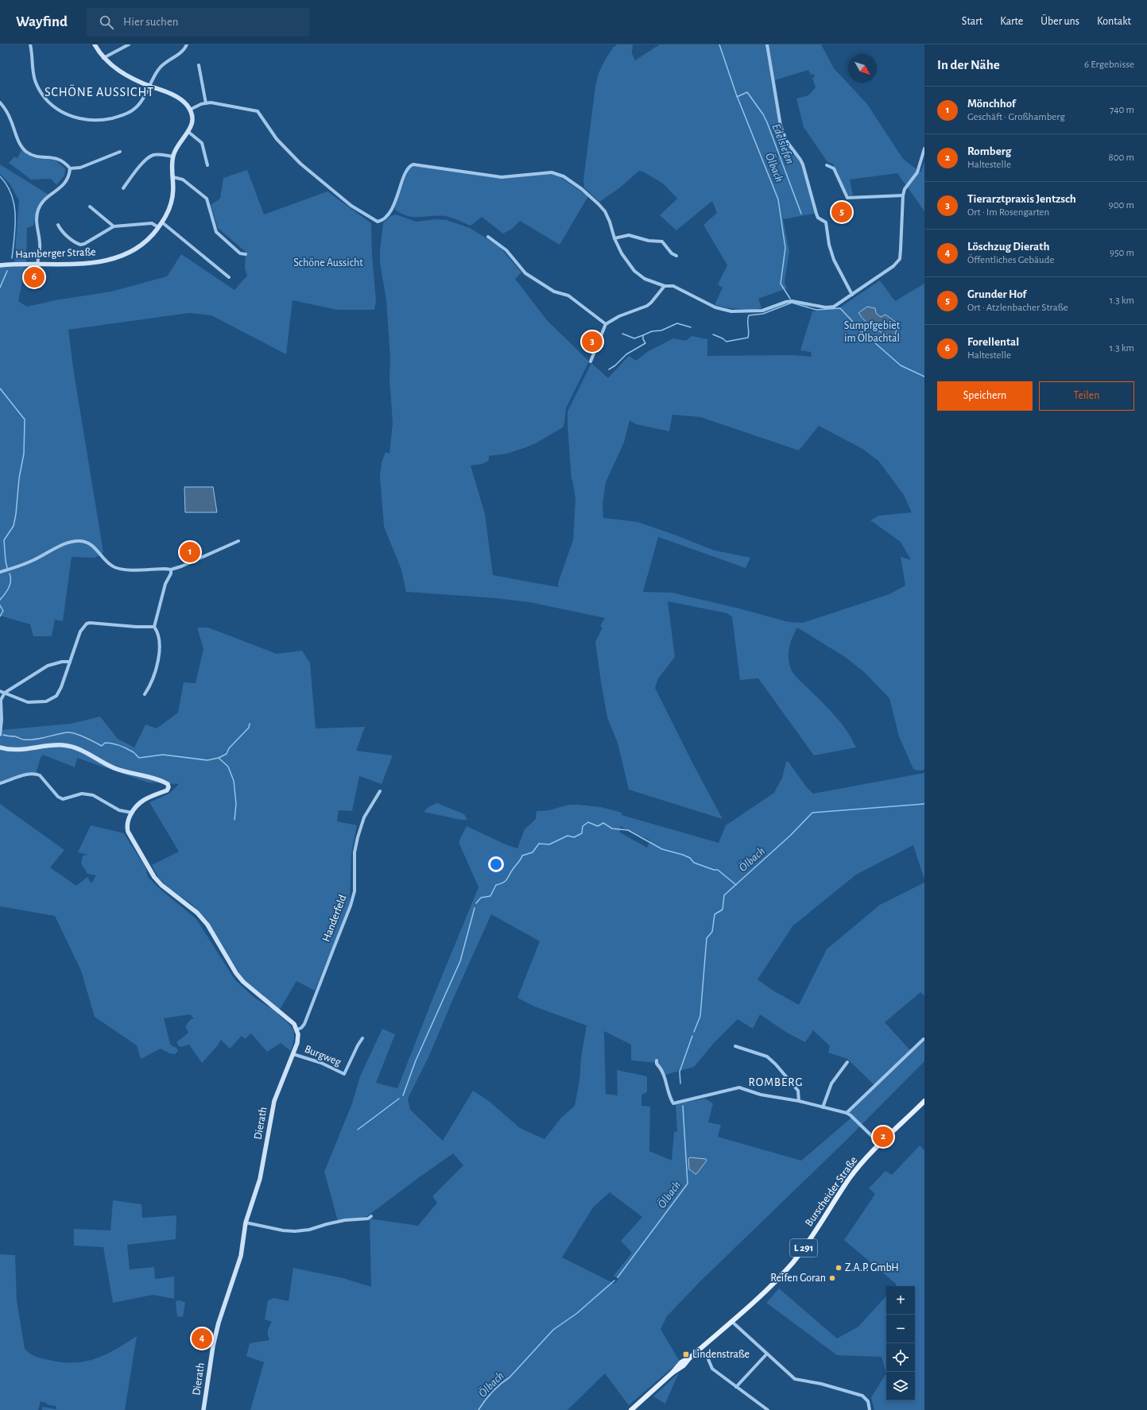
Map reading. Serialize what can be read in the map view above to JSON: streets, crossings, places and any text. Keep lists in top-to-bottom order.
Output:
{
  "streets": {
    "main road": ["Burscheider Straße", "L 291"],
    "street": [
      "Hamberger Straße",
      "Handerfeld",
      "Burgweg",
      "Dierath"
    ]
  },
  "crossings": [
    ["Handerfeld", "Dierath"],
    ["Burgweg", "Dierath"]
  ],
  "districts": ["SCHÖNE AUSSICHT", "ROMBERG"],
  "water": ["Edelsiefen", "Ölbach"],
  "parks": ["Schöne Aussicht", "Sumpfgebiet im Ölbachtal"],
  "places": {
    "other": ["Z.A.P. GmbH", "Reifen Goran"],
    "transit": ["Lindenstraße"]
  },
  "north": "bottom right",
  "page": {
    "header": "Wayfind",
    "search": "Hier suchen",
    "nav": [
      "Start",
      "Karte",
      "Über uns",
      "Kontakt"
    ],
    "heading": ["In der Nähe", "6 Ergebnisse"],
    "list": [
      {
        "mark": "1",
        "name": "Mönchhof",
        "note": "Geschäft · Großhamberg",
        "value": "740 m"
      },
      {
        "mark": "2",
        "name": "Romberg",
        "note": "Haltestelle",
        "value": "800 m"
      },
      {
        "mark": "3",
        "name": "Tierarztpraxis Jentzsch",
        "note": "Ort · Im Rosengarten",
        "value": "900 m"
      },
      {
        "mark": "4",
        "name": "Löschzug Dierath",
        "note": "Öffentliches Gebäude",
        "value": "950 m"
      },
      {
        "mark": "5",
        "name": "Grunder Hof",
        "note": "Ort · Atzlenbacher Straße",
        "value": "1.3 km"
      },
      {
        "mark": "6",
        "name": "Forellental",
        "note": "Haltestelle",
        "value": "1.3 km"
      }
    ],
    "pins": [
      "5",
      "6",
      "3",
      "1",
      "2",
      "4"
    ],
    "buttons": ["Speichern", "Teilen"],
    "map_buttons": ["+", "−"]
  }
}
